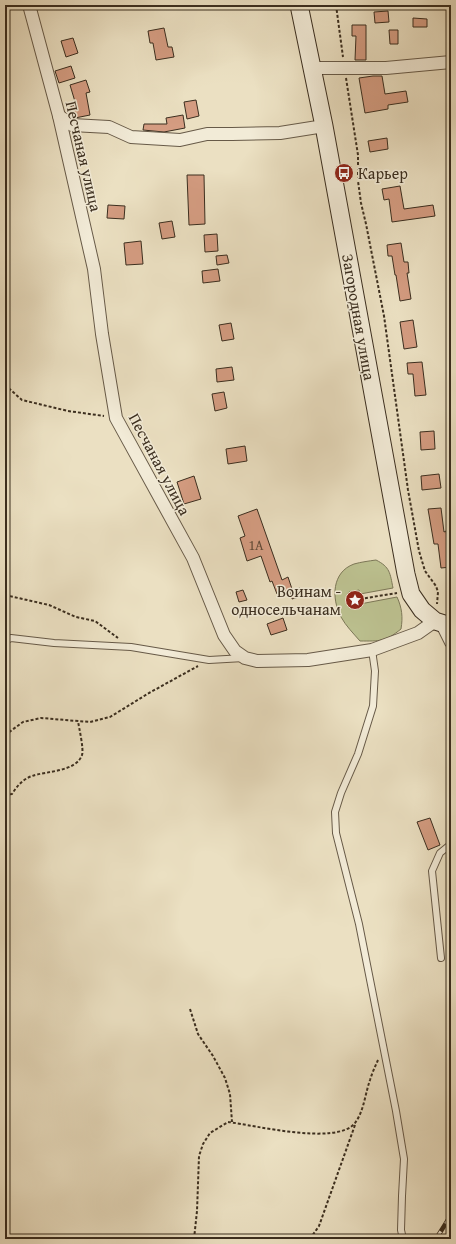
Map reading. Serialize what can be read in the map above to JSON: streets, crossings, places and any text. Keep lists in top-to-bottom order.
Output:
{
  "streets": {
    "street": ["Песчаная улица", "Загородная улица"]
  },
  "places": {
    "bus stop": ["Карьер"],
    "place": ["Воинам - односельчанам"]
  },
  "house_numbers": ["1А"]
}
